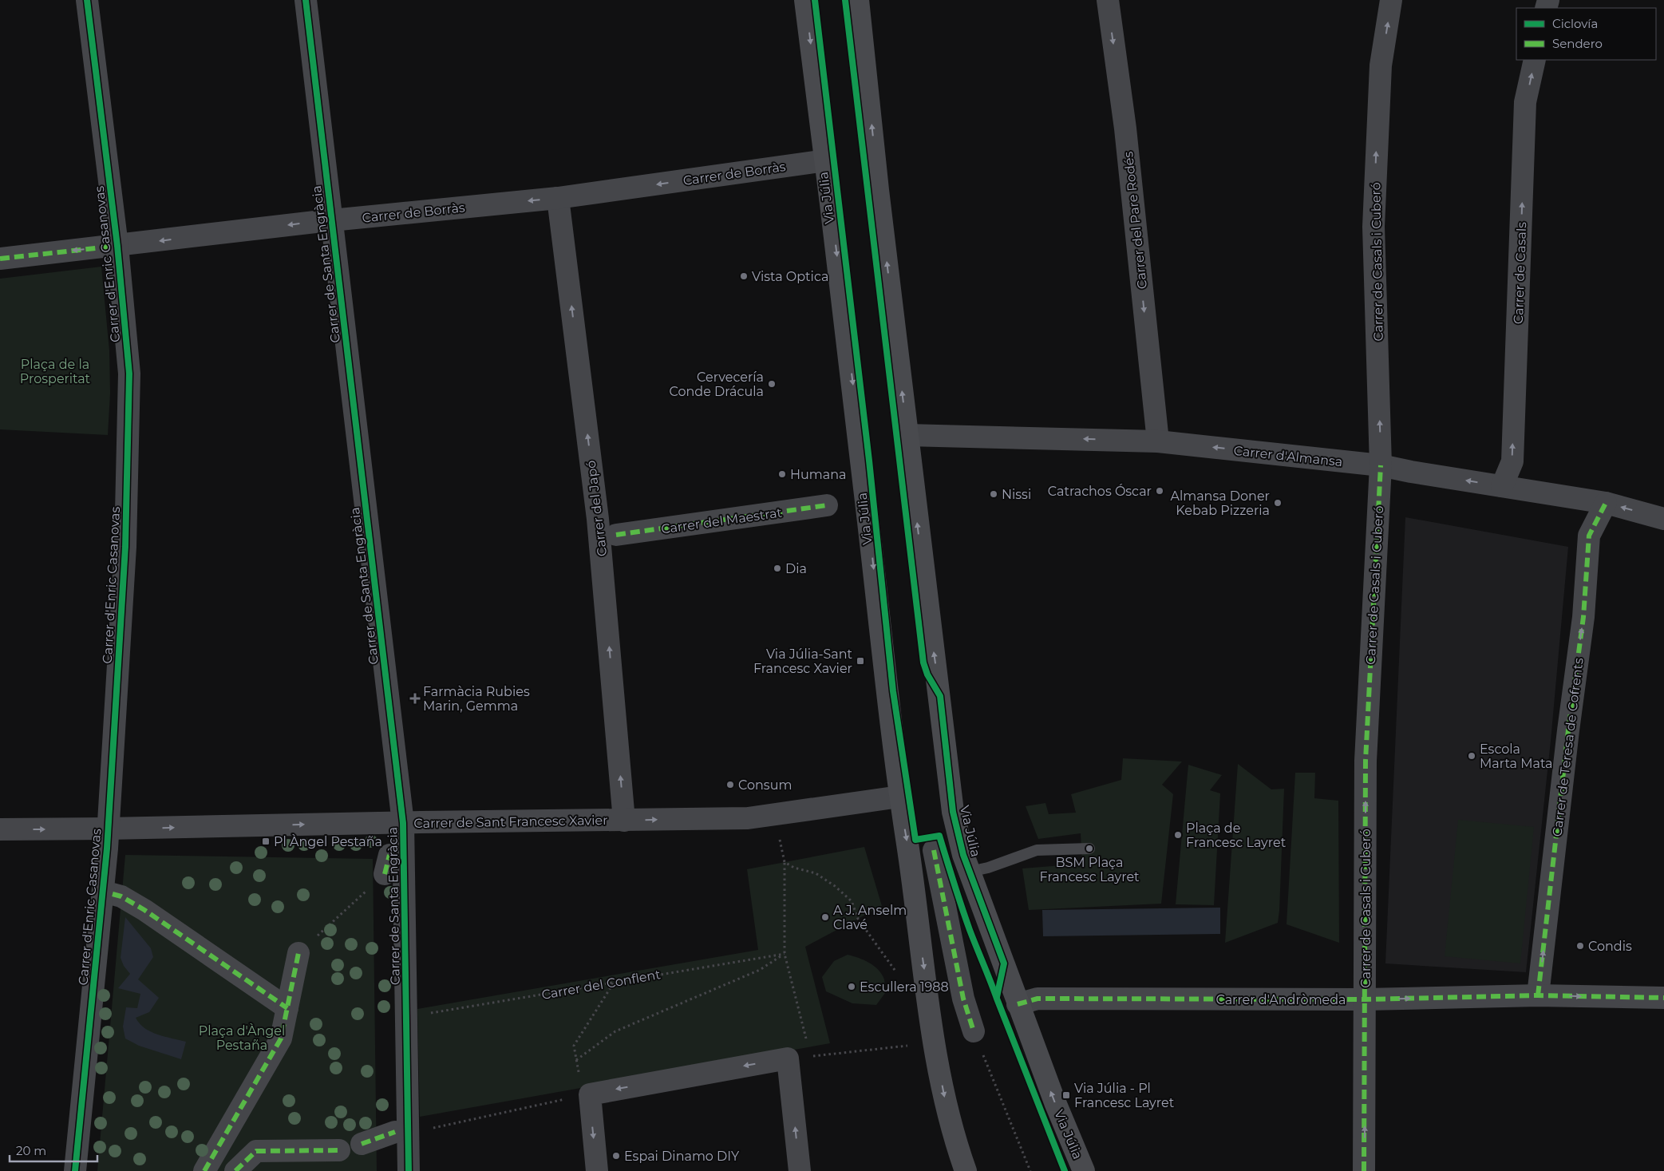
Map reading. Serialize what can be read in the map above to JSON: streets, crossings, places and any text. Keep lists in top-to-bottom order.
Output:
{
  "streets": {
    "street": [
      "Carrer de Borràs",
      "Via Júlia",
      "Carrer del Pare Rodés",
      "Carrer de Casals i Cuberó",
      "Carrer d'Enric Casanovas",
      "Carrer de Santa Engràcia",
      "Carrer de Casals",
      "Carrer d'Almansa",
      "Carrer del Japó",
      "Carrer del Maestrat",
      "Carrer de Teresa de Cofrents",
      "Carrer de Sant Francesc Xavier",
      "Carrer d'Andròmeda"
    ],
    "path": ["Carrer del Conflent"]
  },
  "crossings": [
    ["Carrer de Borràs", "Via Júlia"],
    ["Carrer de Borràs", "Carrer d'Enric Casanovas"],
    ["Carrer de Borràs", "Carrer de Santa Engràcia"],
    ["Carrer de Borràs", "Carrer del Japó"],
    ["Via Júlia", "Carrer d'Almansa"],
    ["Via Júlia", "Carrer de Sant Francesc Xavier"],
    ["Via Júlia", "Carrer d'Andròmeda"],
    ["Carrer del Pare Rodés", "Carrer d'Almansa"],
    ["Carrer de Casals i Cuberó", "Carrer d'Almansa"],
    ["Carrer de Casals i Cuberó", "Carrer d'Andròmeda"],
    ["Carrer d'Enric Casanovas", "Carrer de Sant Francesc Xavier"],
    ["Carrer de Santa Engràcia", "Carrer de Sant Francesc Xavier"],
    ["Carrer de Casals", "Carrer d'Almansa"],
    ["Carrer d'Almansa", "Carrer de Teresa de Cofrents"],
    ["Carrer del Japó", "Carrer de Sant Francesc Xavier"],
    ["Carrer de Teresa de Cofrents", "Carrer d'Andròmeda"]
  ],
  "one_way": [
    "Carrer de Borràs",
    "Carrer del Pare Rodés",
    "Carrer de Casals i Cuberó",
    "Carrer de Casals",
    "Carrer d'Almansa",
    "Carrer del Japó",
    "Carrer de Teresa de Cofrents",
    "Carrer de Sant Francesc Xavier",
    "Carrer d'Andròmeda"
  ],
  "parks": ["Plaça de la Prosperitat", "Plaça d'Àngel Pestaña"],
  "places": {
    "other": [
      "Vista Optica",
      "Cervecería Conde Drácula",
      "Humana",
      "Catrachos Óscar",
      "Nissi",
      "Almansa Doner Kebab Pizzeria",
      "Dia",
      "Escola Marta Mata",
      "Consum",
      "Plaça de Francesc Layret",
      "BSM Plaça Francesc Layret",
      "A J. Anselm Clavé",
      "Condis",
      "Escullera 1988",
      "Espai Dinamo DIY"
    ],
    "transit": ["Via Júlia-Sant Francesc Xavier", "Pl Àngel Pestaña", "Via Júlia - Pl Francesc Layret"],
    "health": ["Farmàcia Rubies Marin, Gemma"]
  },
  "legend": ["Ciclovía", "Sendero"],
  "scale_bar": "20 m"
}
